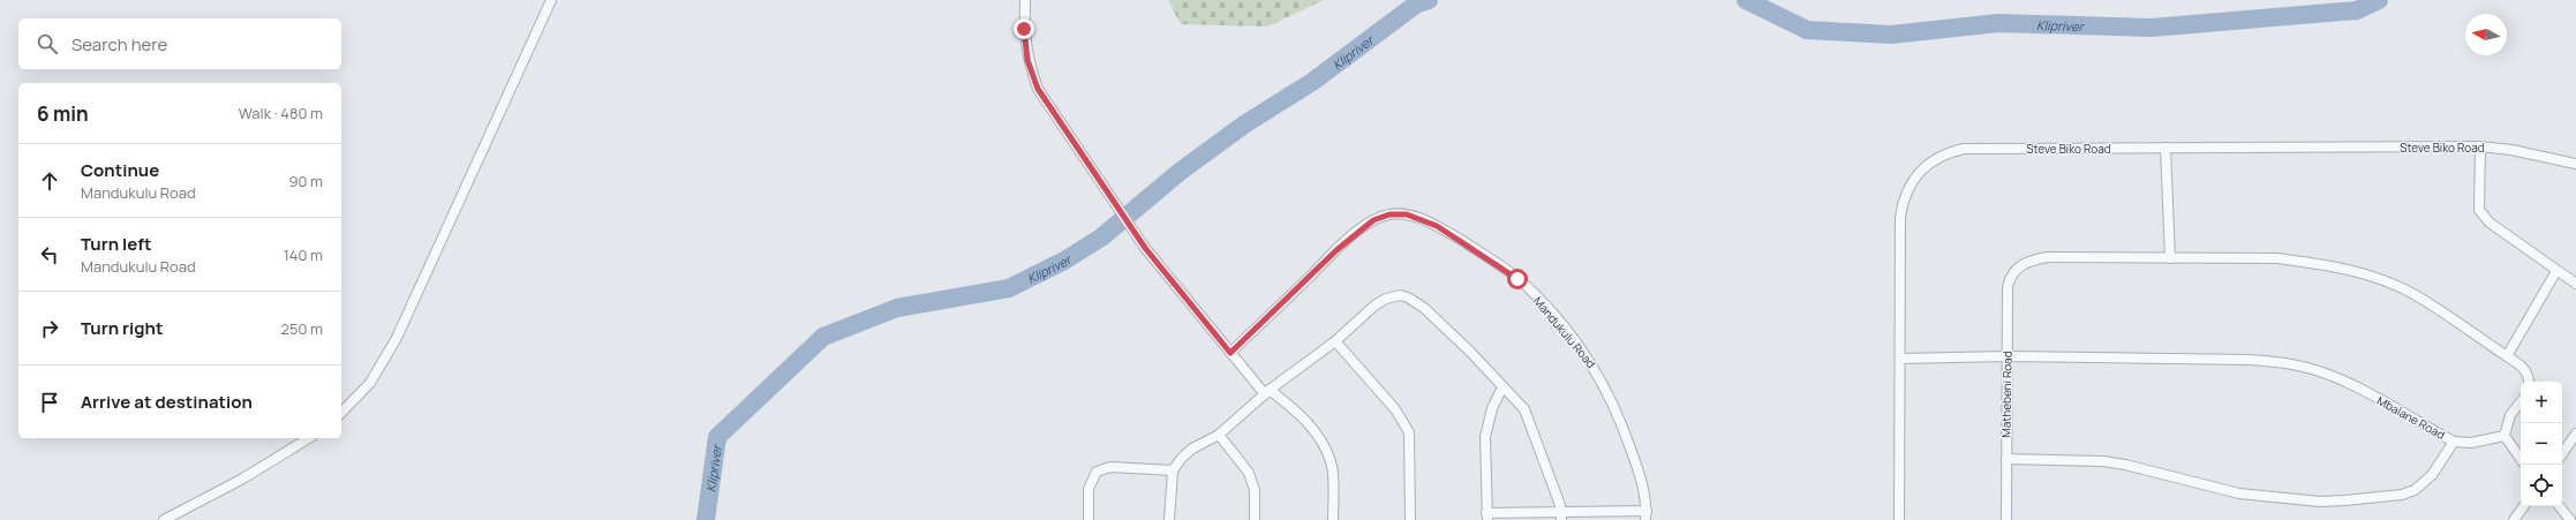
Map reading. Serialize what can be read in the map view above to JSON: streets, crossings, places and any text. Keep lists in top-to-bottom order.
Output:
{
  "streets": {
    "street": [
      "Steve Biko Road",
      "Mandukulu Road",
      "Mathebeni Road",
      "Mbalane Road"
    ]
  },
  "crossings": [
    ["Steve Biko Road", "Mbalane Road"],
    ["Mathebeni Road", "Mbalane Road"]
  ],
  "water": ["Klipriver"],
  "north": "left",
  "page": {
    "search": "Search here",
    "heading": ["6 min", "Walk · 480 m"],
    "list": [
      ["Continue", "Mandukulu Road", "90 m"],
      ["Turn left", "Mandukulu Road", "140 m"],
      ["Turn right", "250 m"],
      "Arrive at destination"
    ],
    "map_buttons": ["+", "−"]
  }
}
